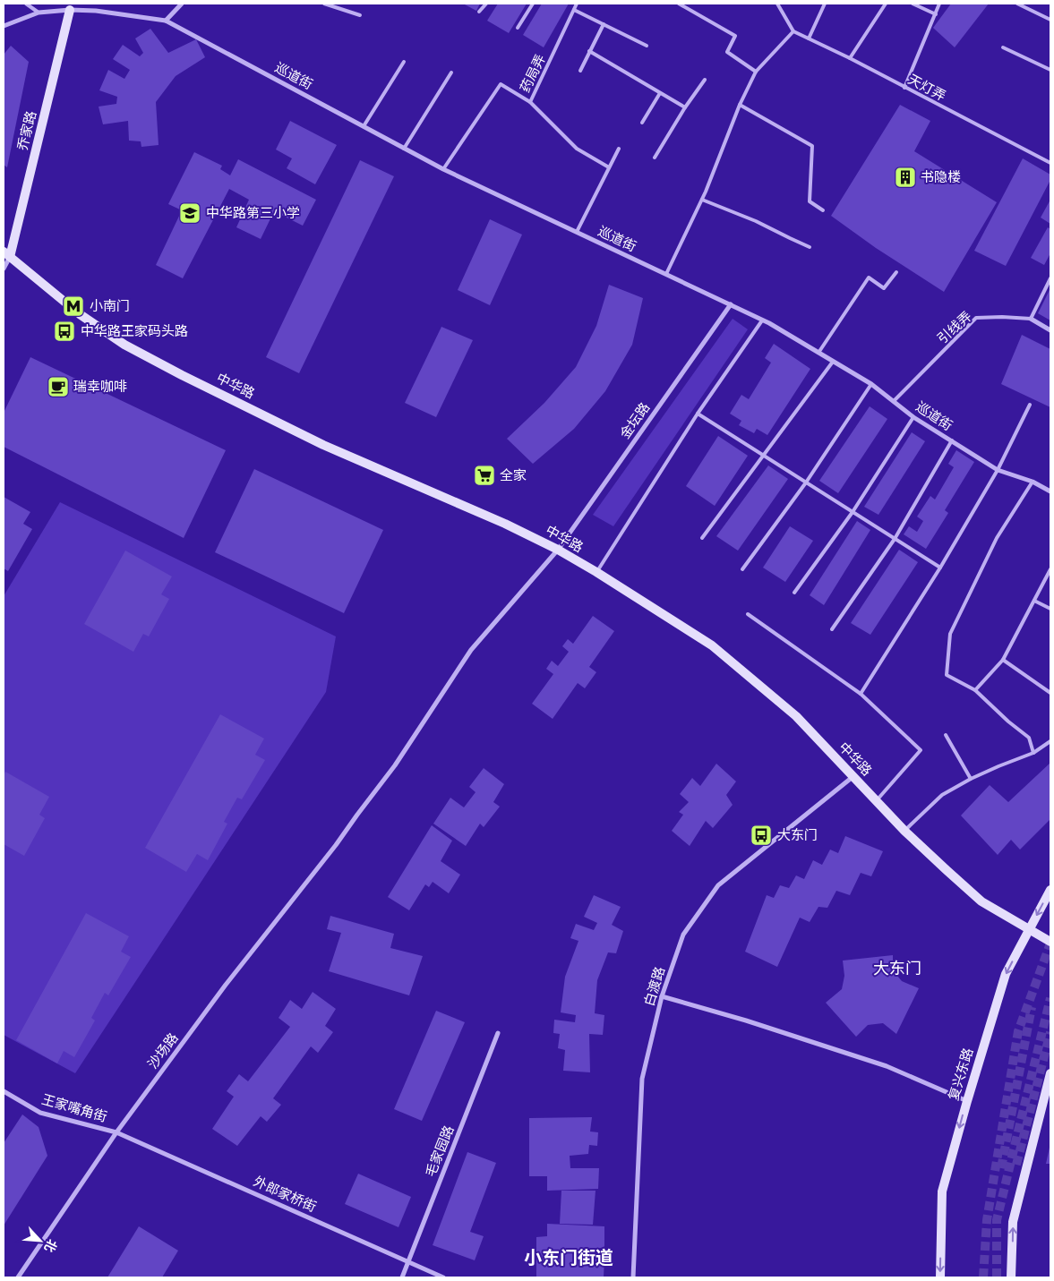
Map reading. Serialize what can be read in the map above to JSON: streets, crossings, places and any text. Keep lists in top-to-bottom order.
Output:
{
  "streets": {
    "street": [
      "巡道街",
      "乔家路",
      "中华路",
      "金坛路",
      "白渡路",
      "沙场路",
      "复兴东路",
      "王家嘴角街",
      "毛家园路",
      "外郎家桥街"
    ],
    "lane": ["药局弄", "天灯弄", "引线弄"]
  },
  "crossings": [
    ["药局弄", "巡道街"],
    ["巡道街", "引线弄"],
    ["巡道街", "金坛路"],
    ["乔家路", "中华路"],
    ["中华路", "金坛路"],
    ["中华路", "白渡路"],
    ["中华路", "复兴东路"],
    ["金坛路", "沙场路"],
    ["沙场路", "王家嘴角街"],
    ["沙场路", "外郎家桥街"],
    ["王家嘴角街", "外郎家桥街"],
    ["毛家园路", "外郎家桥街"]
  ],
  "districts": ["大东门", "小东门街道"],
  "places": {
    "building": ["书隐楼"],
    "school or university": ["中华路第三小学"],
    "metro station": ["小南门"],
    "bus stop": ["中华路王家码头路", "大东门"],
    "cafe": ["瑞幸咖啡"],
    "supermarket": ["全家"]
  },
  "north": "bottom right"
}
